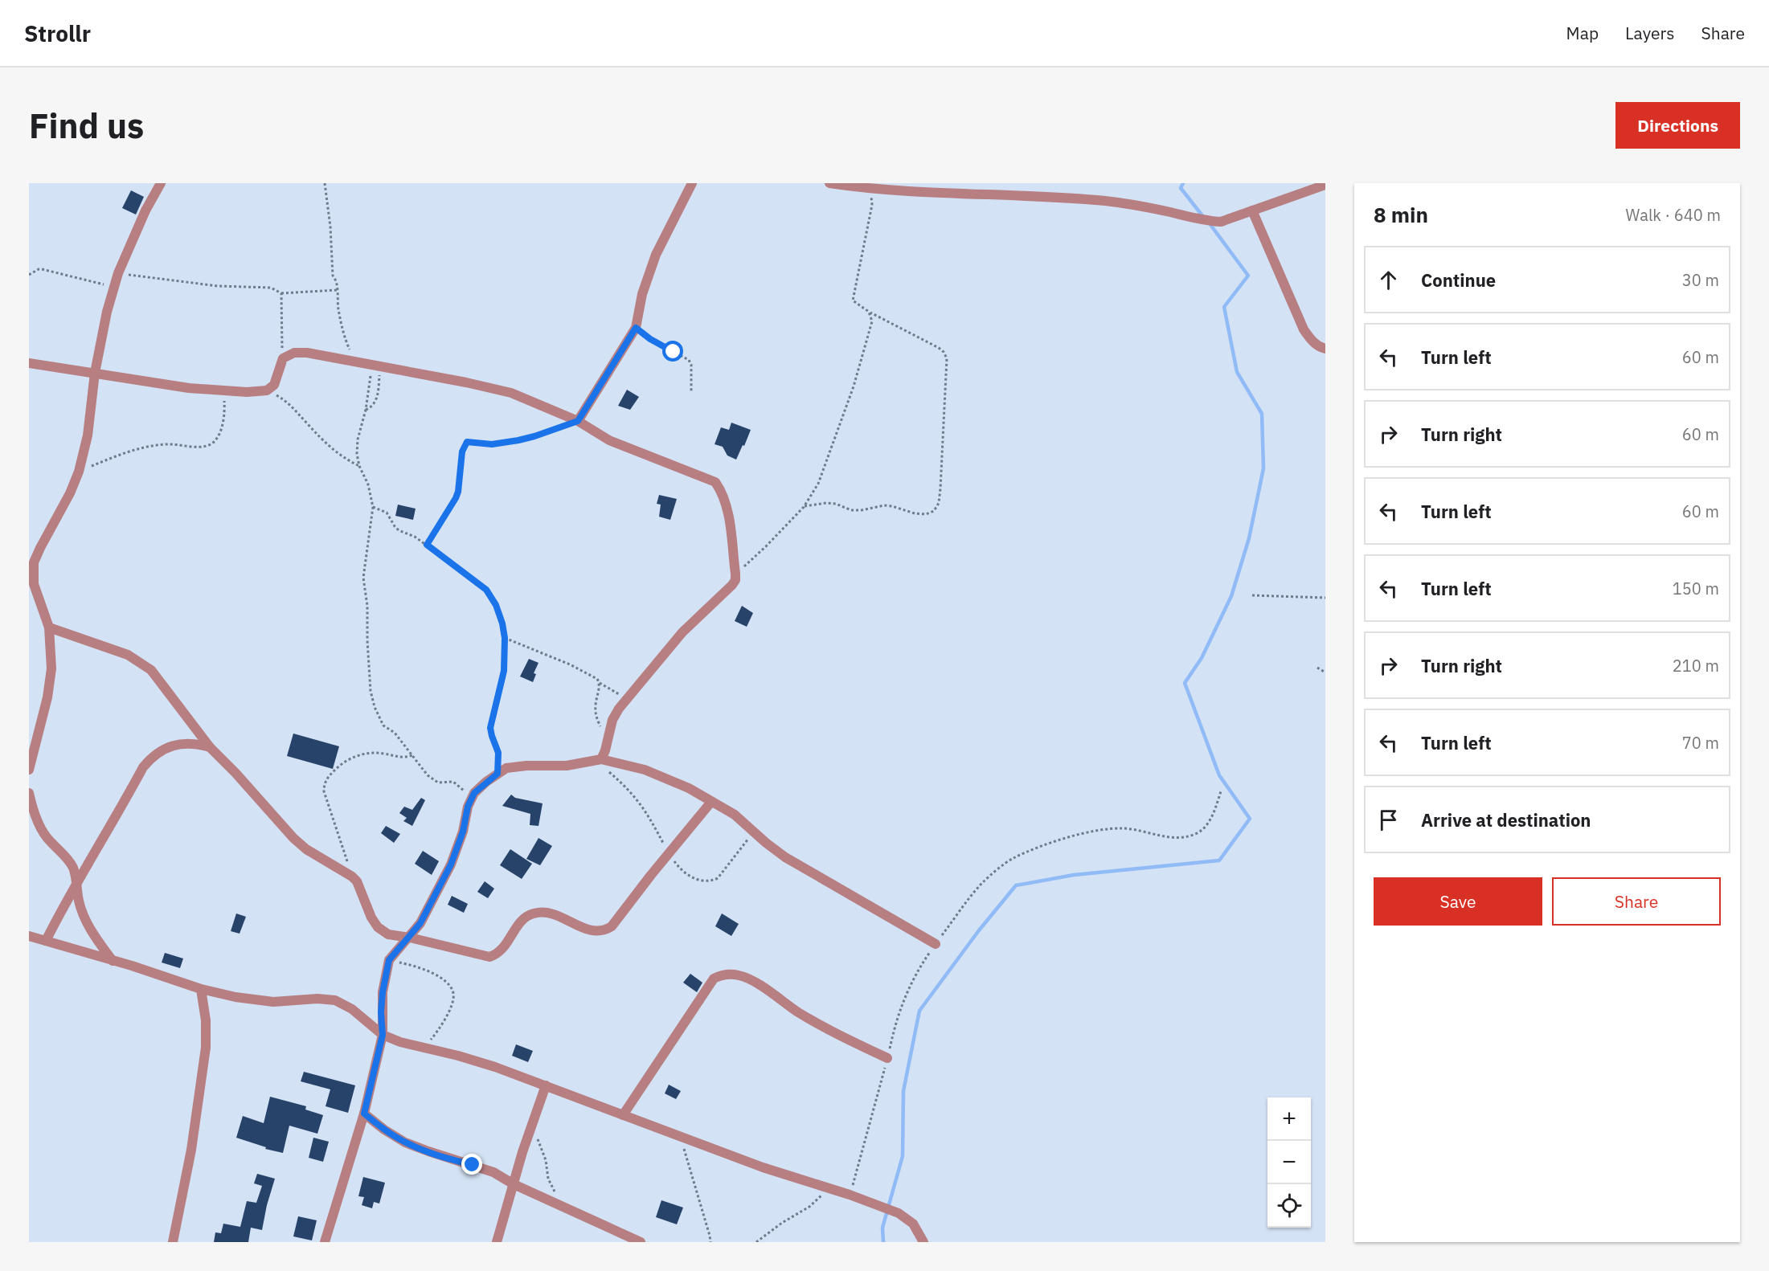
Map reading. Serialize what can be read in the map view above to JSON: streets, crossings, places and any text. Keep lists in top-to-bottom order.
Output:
{
  "page": {
    "header": "Strollr",
    "nav": ["Map", "Layers", "Share"],
    "buttons": [
      "Directions",
      ["Save", "Share"]
    ],
    "title": "Find us",
    "heading": ["8 min", "Walk · 640 m"],
    "list": [
      ["Continue", "30 m"],
      ["Turn left", "60 m"],
      ["Turn right", "60 m"],
      ["Turn left", "60 m"],
      ["Turn left", "150 m"],
      ["Turn right", "210 m"],
      ["Turn left", "70 m"],
      "Arrive at destination"
    ],
    "map_buttons": ["+", "−"]
  }
}
